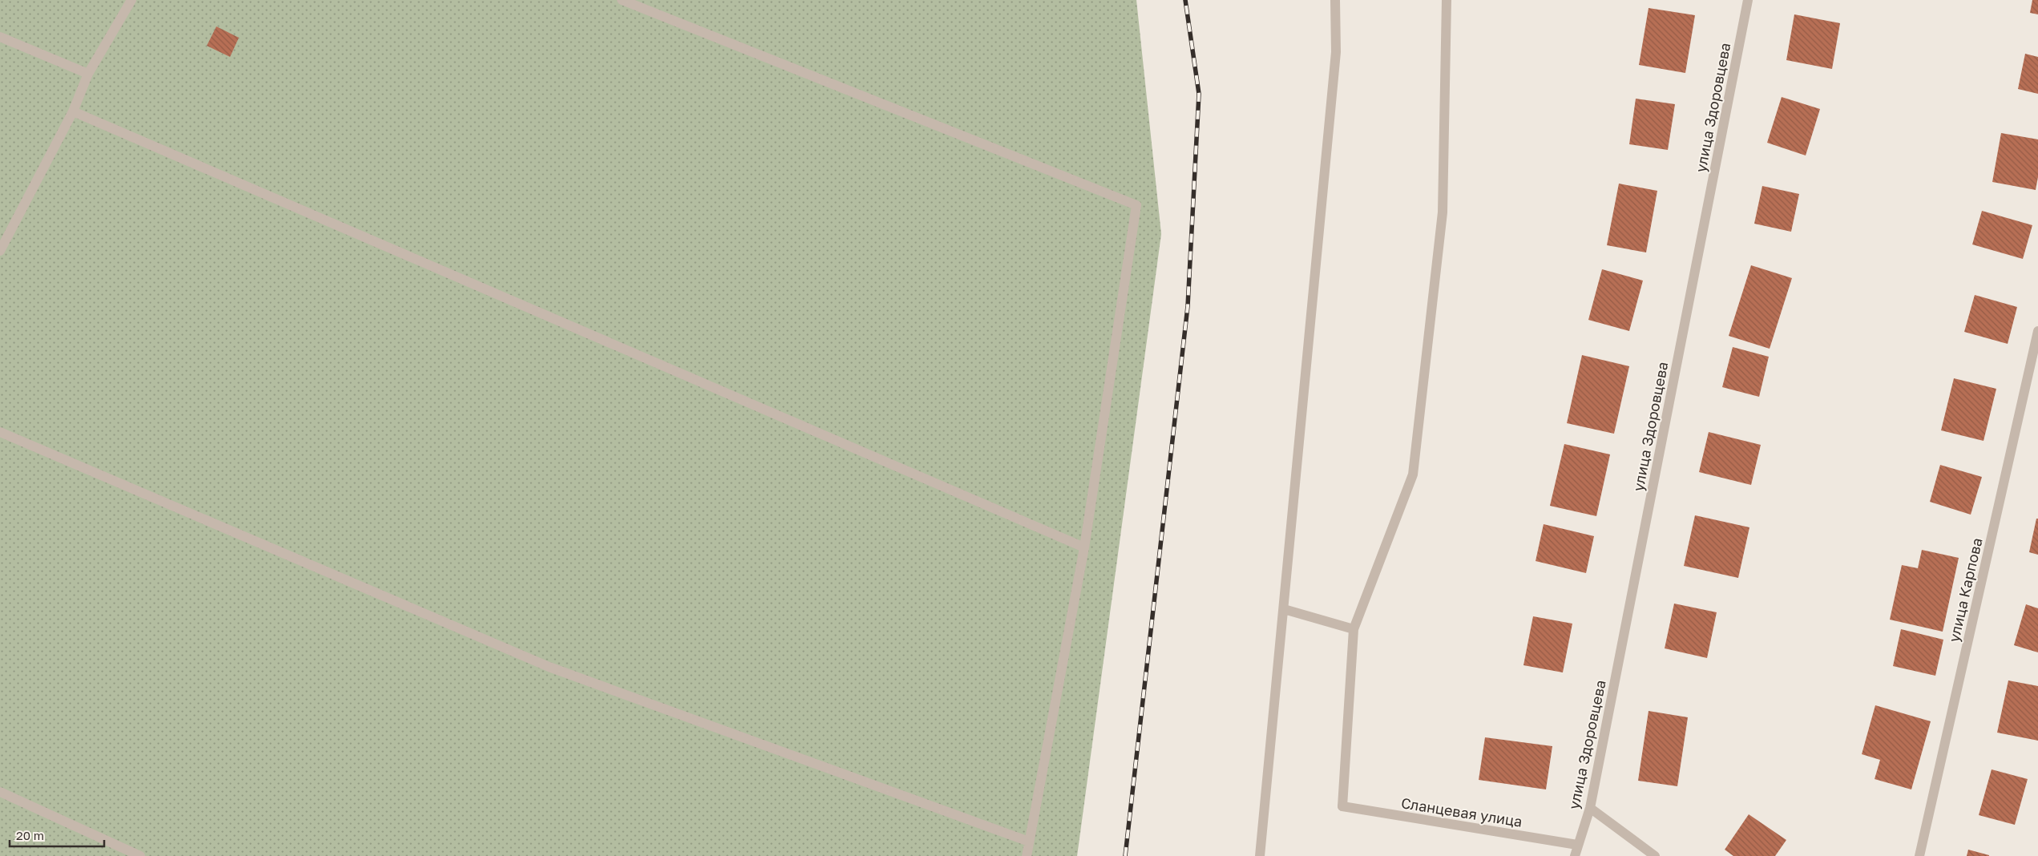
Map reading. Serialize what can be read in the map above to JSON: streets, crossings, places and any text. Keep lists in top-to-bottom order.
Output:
{
  "streets": {
    "street": ["улица Здоровцева", "улица Карпова", "Сланцевая улица"]
  },
  "crossings": [
    ["улица Здоровцева", "Сланцевая улица"]
  ],
  "scale_bar": "20 m"
}
